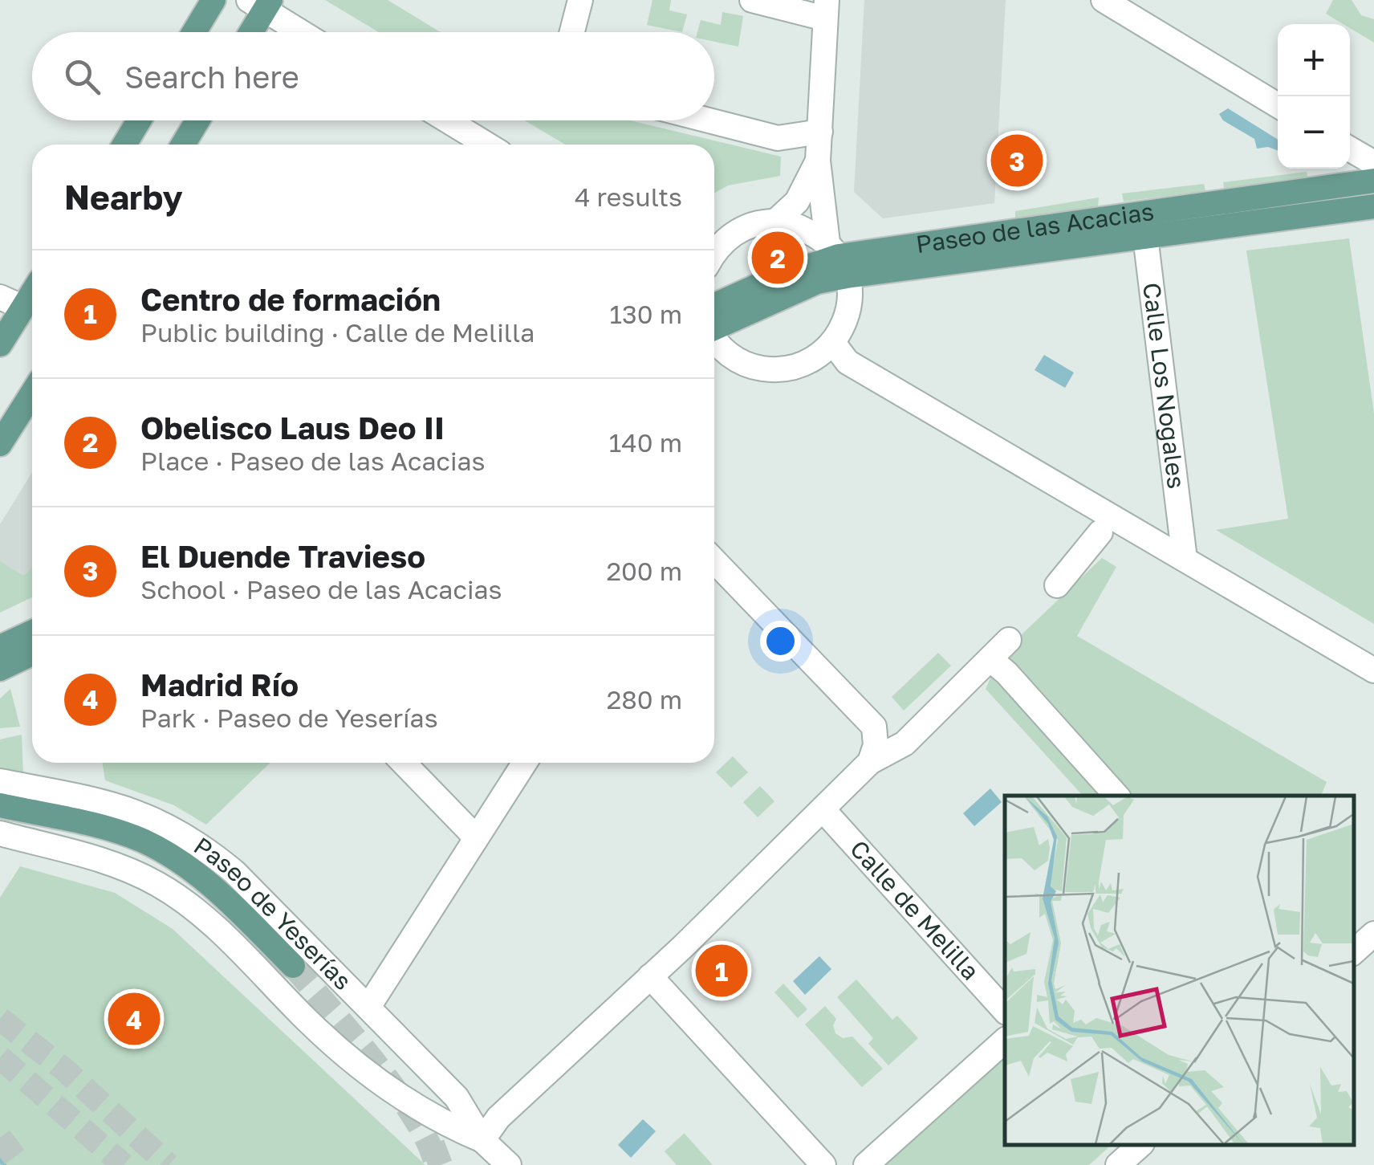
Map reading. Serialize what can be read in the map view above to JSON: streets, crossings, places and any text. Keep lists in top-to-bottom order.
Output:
{
  "streets": {
    "main road": ["Paseo de las Acacias", "Paseo de Yeserías"],
    "street": ["Calle Los Nogales", "Calle de Melilla"]
  },
  "crossings": [
    ["Paseo de las Acacias", "Calle Los Nogales"]
  ],
  "page": {
    "map_buttons": ["+", "−"],
    "search": "Search here",
    "pins": [
      "3",
      "2",
      "1",
      "4"
    ],
    "heading": ["Nearby", "4 results"],
    "list": [
      {
        "mark": "1",
        "name": "Centro de formación",
        "note": "Public building · Calle de Melilla",
        "value": "130 m"
      },
      {
        "mark": "2",
        "name": "Obelisco Laus Deo II",
        "note": "Place · Paseo de las Acacias",
        "value": "140 m"
      },
      {
        "mark": "3",
        "name": "El Duende Travieso",
        "note": "School · Paseo de las Acacias",
        "value": "200 m"
      },
      {
        "mark": "4",
        "name": "Madrid Río",
        "note": "Park · Paseo de Yeserías",
        "value": "280 m"
      }
    ]
  }
}
